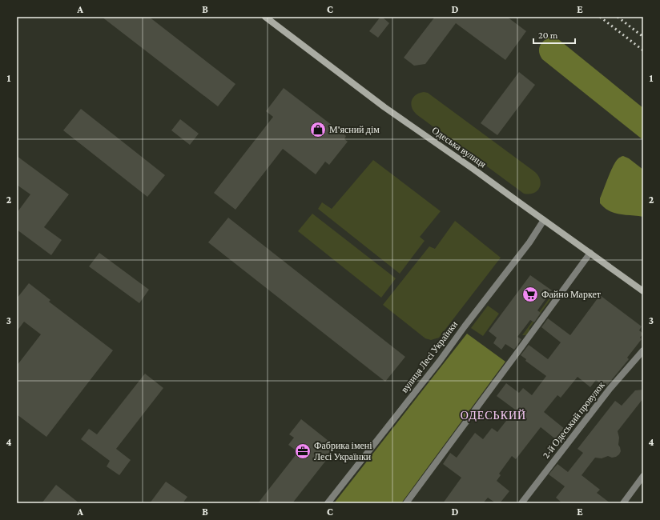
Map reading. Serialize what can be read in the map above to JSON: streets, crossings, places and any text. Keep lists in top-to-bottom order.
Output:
{
  "streets": {
    "main road": ["Одеська вулиця"],
    "street": ["вулиця Лесі Українки", "2-й Одеський провулок"]
  },
  "crossings": [
    ["Одеська вулиця", "вулиця Лесі Українки"]
  ],
  "districts": ["ОДЕСЬКИЙ"],
  "places": {
    "shop": ["М'ясний дім"],
    "supermarket": ["Файно Маркет"],
    "office": ["Фабрика імені Лесі Українки"]
  },
  "scale_bar": "20 m",
  "grid": {
    "columns": [
      "A",
      "B",
      "C",
      "D",
      "E"
    ],
    "rows": [
      "1",
      "2",
      "3",
      "4"
    ]
  }
}
